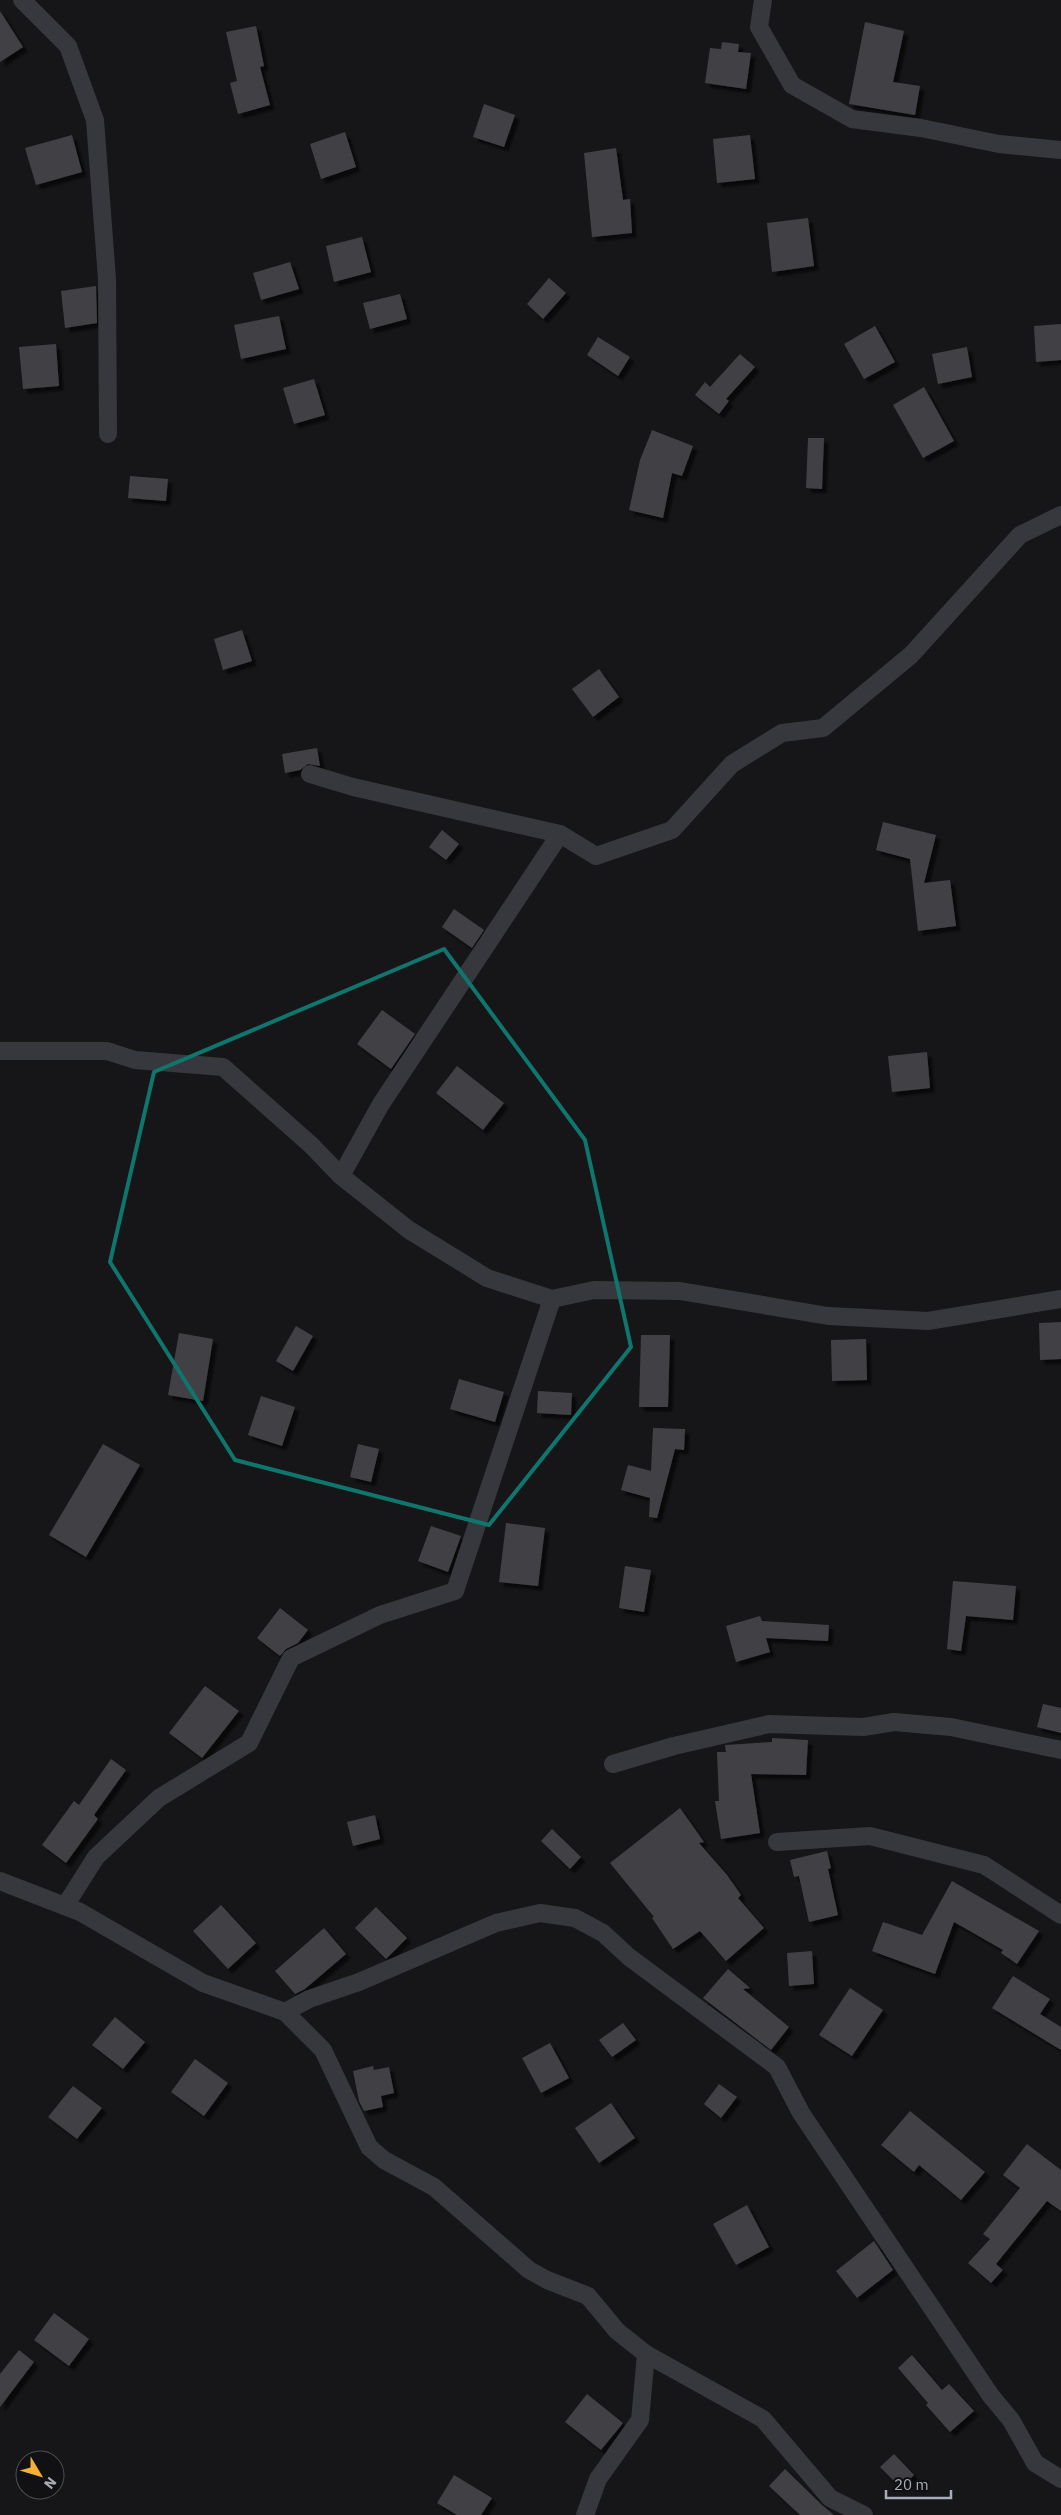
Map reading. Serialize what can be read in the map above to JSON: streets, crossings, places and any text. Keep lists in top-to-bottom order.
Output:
{
  "scale_bar": "20 m",
  "north": "bottom right"
}
